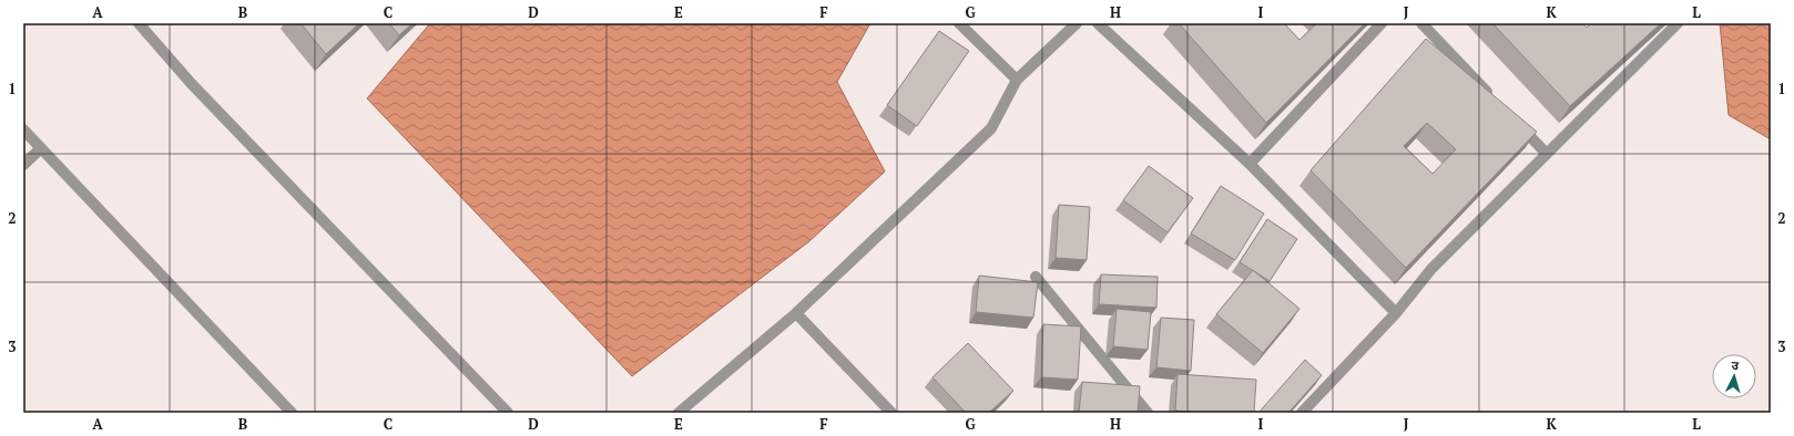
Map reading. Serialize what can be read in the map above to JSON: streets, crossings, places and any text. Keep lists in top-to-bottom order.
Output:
{
  "north": "top",
  "grid": {
    "columns": [
      "A",
      "B",
      "C",
      "D",
      "E",
      "F",
      "G",
      "H",
      "I",
      "J",
      "K",
      "L"
    ],
    "rows": ["1", "2", "3"]
  }
}
